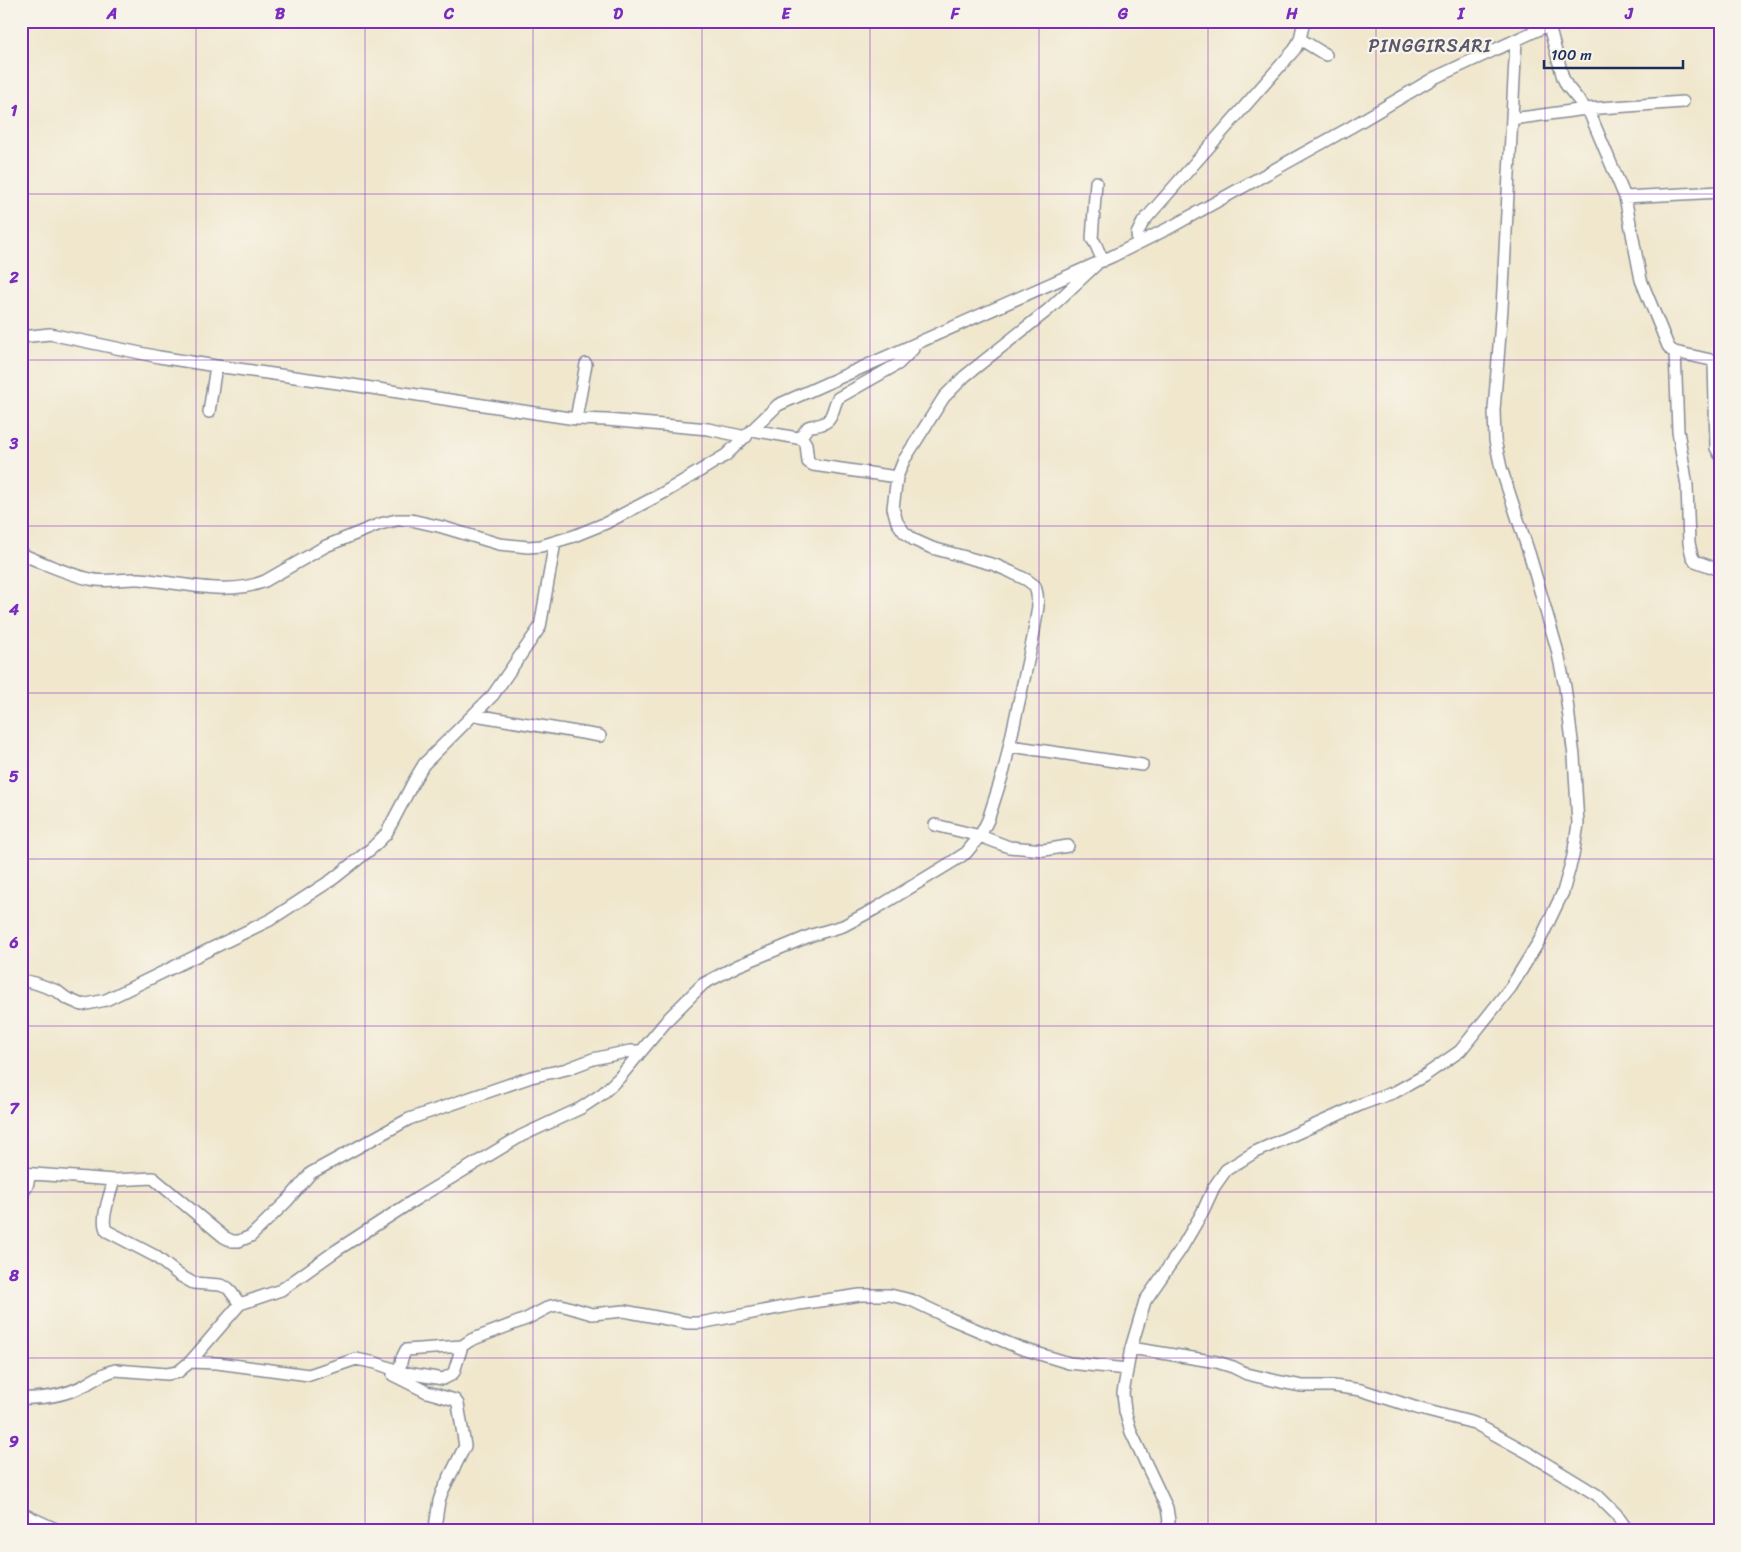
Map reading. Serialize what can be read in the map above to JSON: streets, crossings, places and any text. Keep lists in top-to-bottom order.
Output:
{
  "districts": ["PINGGIRSARI"],
  "scale_bar": "100 m",
  "grid": {
    "columns": [
      "A",
      "B",
      "C",
      "D",
      "E",
      "F",
      "G",
      "H",
      "I",
      "J"
    ],
    "rows": [
      "1",
      "2",
      "3",
      "4",
      "5",
      "6",
      "7",
      "8",
      "9"
    ]
  }
}
